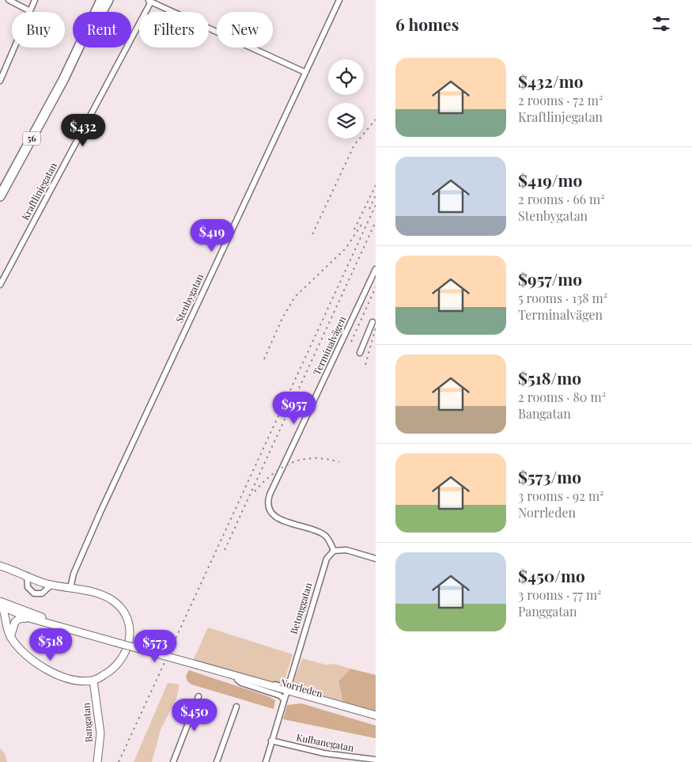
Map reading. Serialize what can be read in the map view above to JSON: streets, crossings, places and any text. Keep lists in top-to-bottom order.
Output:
{
  "streets": {
    "highway": ["56"],
    "main road": ["Norrleden", "Bangatan"],
    "street": [
      "Kraftlinjegatan",
      "Stenbygatan",
      "Terminalvägen",
      "Betonggatan",
      "Kulbanegatan"
    ]
  },
  "crossings": [
    ["Terminalvägen", "Betonggatan"],
    ["Betonggatan", "Norrleden"],
    ["Betonggatan", "Kulbanegatan"]
  ],
  "page": {
    "heading": "6 homes",
    "chip": [
      "Buy",
      "Rent",
      "Filters",
      "New"
    ],
    "list": [
      {
        "name": "$432/mo",
        "note": "2 rooms · 72 m² · Kraftlinjegatan"
      },
      {
        "name": "$419/mo",
        "note": "2 rooms · 66 m² · Stenbygatan"
      },
      {
        "name": "$957/mo",
        "note": "5 rooms · 138 m² · Terminalvägen"
      },
      {
        "name": "$518/mo",
        "note": "2 rooms · 80 m² · Bangatan"
      },
      {
        "name": "$573/mo",
        "note": "3 rooms · 92 m² · Norrleden"
      },
      {
        "name": "$450/mo",
        "note": "3 rooms · 77 m² · Panggatan"
      }
    ],
    "price": [
      "$432",
      "$419",
      "$957",
      "$518",
      "$573",
      "$450"
    ]
  }
}
